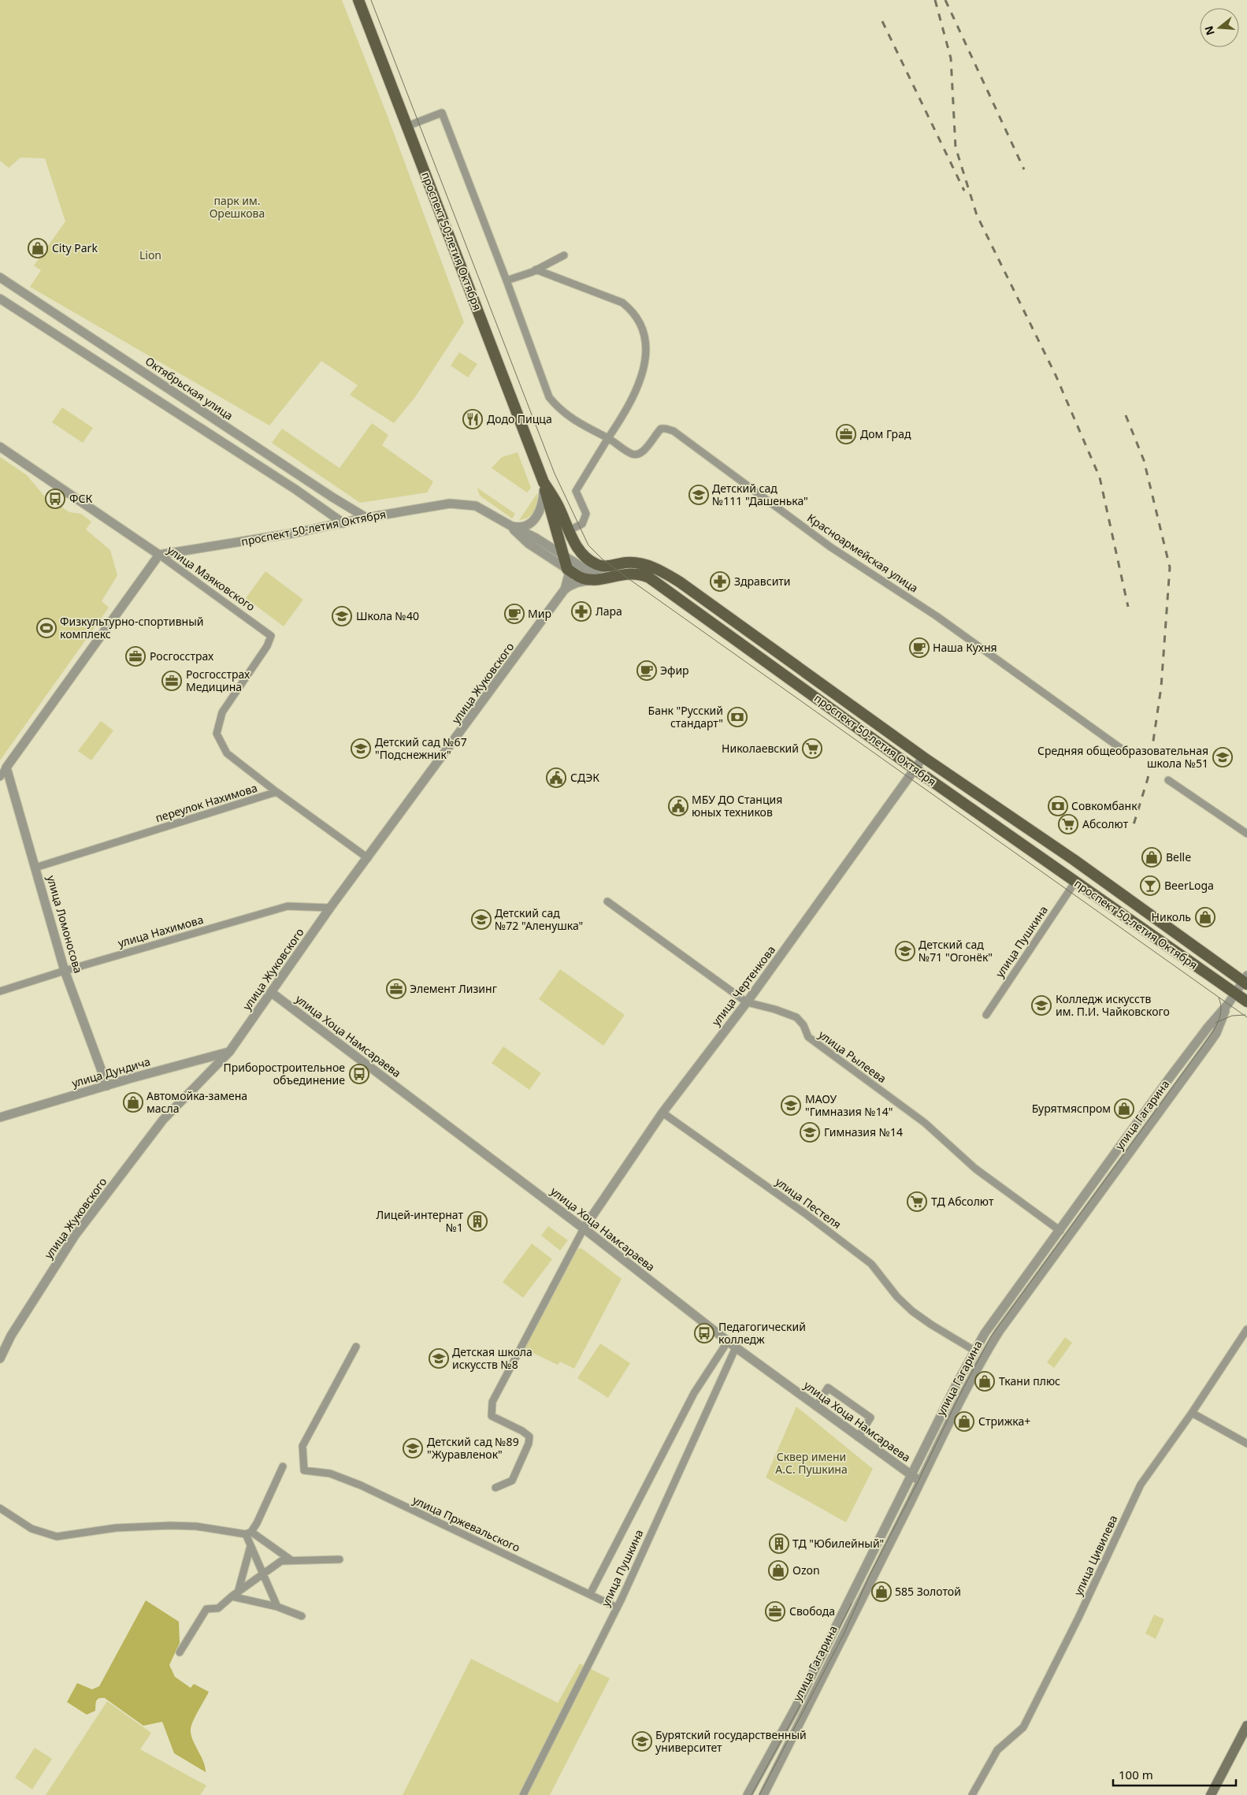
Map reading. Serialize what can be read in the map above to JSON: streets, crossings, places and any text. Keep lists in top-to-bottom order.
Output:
{
  "streets": {
    "main road": ["проспект 50-летия Октября"],
    "street": [
      "Октябрьская улица",
      "Красноармейская улица",
      "улица Маяковского",
      "улица Жуковского",
      "переулок Нахимова",
      "улица Ломоносова",
      "улица Нахимова",
      "улица Пушкина",
      "улица Чертенкова",
      "улица Хоца Намсараева",
      "улица Рылеева",
      "улица Дундича",
      "улица Гагарина",
      "улица Пестеля",
      "улица Пржевальского",
      "улица Цивилева"
    ]
  },
  "crossings": [
    ["проспект 50-летия Октября", "Октябрьская улица"],
    ["проспект 50-летия Октября", "улица Маяковского"],
    ["проспект 50-летия Октября", "улица Пушкина"],
    ["проспект 50-летия Октября", "улица Чертенкова"],
    ["улица Маяковского", "переулок Нахимова"],
    ["улица Маяковского", "улица Ломоносова"],
    ["улица Жуковского", "улица Нахимова"],
    ["улица Жуковского", "улица Хоца Намсараева"],
    ["улица Жуковского", "улица Дундича"],
    ["переулок Нахимова", "улица Ломоносова"],
    ["улица Ломоносова", "улица Нахимова"],
    ["улица Ломоносова", "улица Дундича"],
    ["улица Пушкина", "улица Хоца Намсараева"],
    ["улица Пушкина", "улица Пржевальского"],
    ["улица Чертенкова", "улица Хоца Намсараева"],
    ["улица Чертенкова", "улица Рылеева"],
    ["улица Чертенкова", "улица Пестеля"],
    ["улица Хоца Намсараева", "улица Гагарина"],
    ["улица Рылеева", "улица Гагарина"],
    ["улица Гагарина", "улица Пестеля"]
  ],
  "parks": ["парк им. Орешкова", "Lion", "Сквер имени А.С. Пушкина"],
  "places": {
    "shop": [
      "City Park",
      "Belle",
      "Николь",
      "Автомойка-замена масла",
      "Бурятмяспром",
      "Ткани плюс",
      "Стрижка+",
      "Ozon",
      "585 Золотой"
    ],
    "restaurant": ["Додо Пицца"],
    "office": [
      "Дом Град",
      "Росгосстрах",
      "Росгосстрах Медицина",
      "Элемент Лизинг",
      "Свобода"
    ],
    "school or university": [
      "Детский сад №111 \"Дашенька\"",
      "Школа №40",
      "Детский сад №67 \"Подснежник\"",
      "Средняя общеобразовательная школа №51",
      "Детский сад №72 \"Аленушка\"",
      "Детский сад №71 \"Огонёк\"",
      "Колледж искусств им. П.И. Чайковского",
      "МАОУ \"Гимназия №14\"",
      "Гимназия №14",
      "Детская школа искусств №8",
      "Детский сад №89 \"Журавленок\"",
      "Бурятский государственный университет"
    ],
    "bus stop": ["ФСК", "Приборостроительное объединение", "Педагогический колледж"],
    "pharmacy": ["Здравсити", "Лара"],
    "cafe": ["Мир", "Наша Кухня", "Эфир"],
    "sports": ["Физкультурно-спортивный комплекс"],
    "bank": ["Банк \"Русский стандарт\"", "Совкомбанк"],
    "supermarket": ["Николаевский", "Абсолют", "ТД Абсолют"],
    "public building": ["СДЭК", "МБУ ДО Станция юных техников"],
    "bar": ["BeerLoga"],
    "building": ["Лицей-интернат №1", "ТД \"Юбилейный\""]
  },
  "scale_bar": "100 m",
  "north": "left"
}
